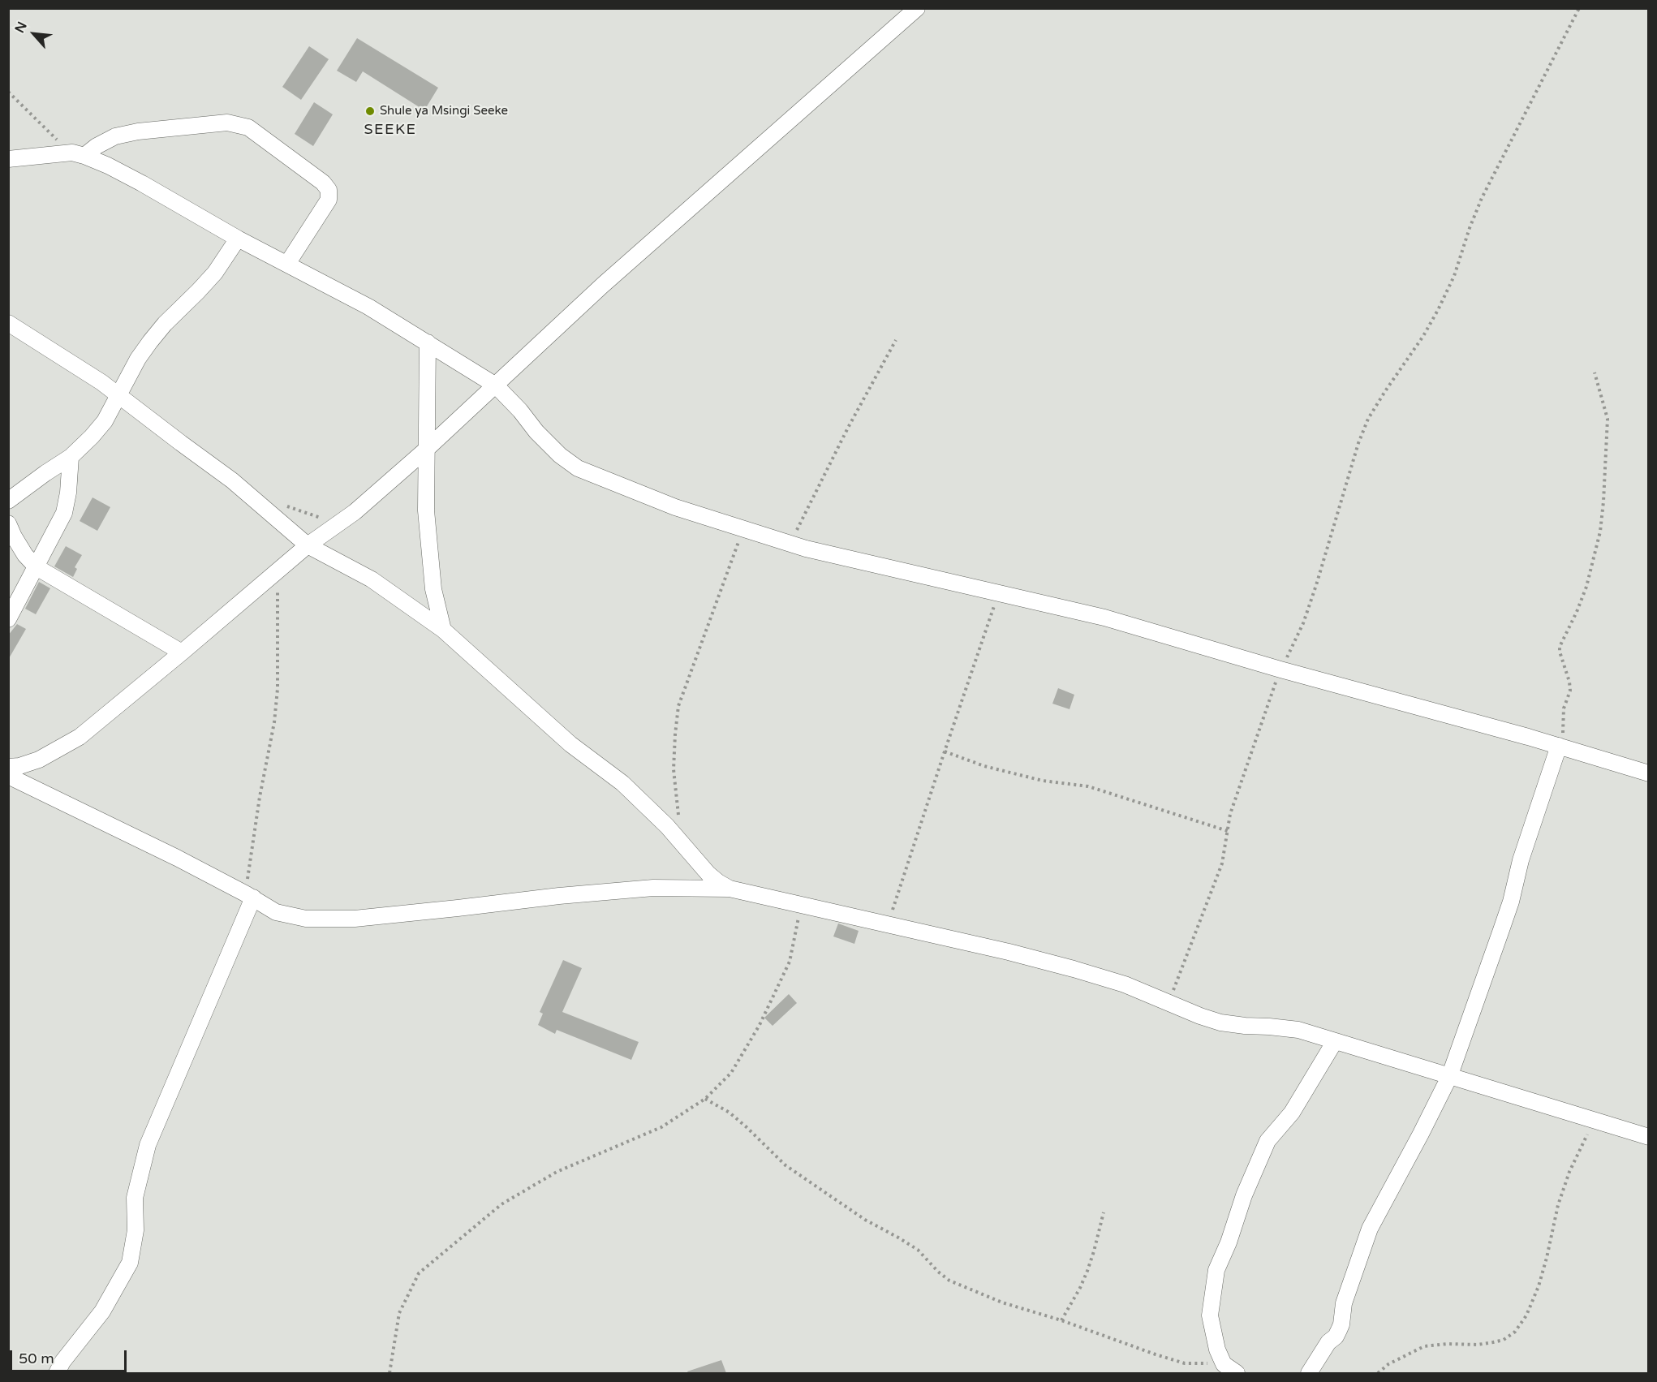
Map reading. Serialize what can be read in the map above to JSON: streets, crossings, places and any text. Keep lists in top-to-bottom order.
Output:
{
  "districts": ["SEEKE"],
  "places": ["Shule ya Msingi Seeke"],
  "scale_bar": "50 m",
  "north": "top left"
}
